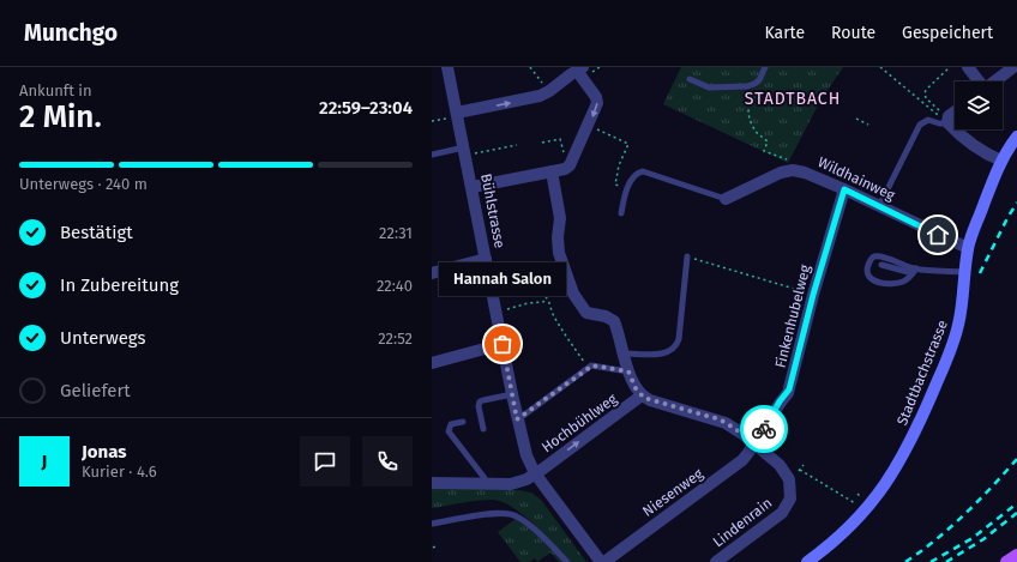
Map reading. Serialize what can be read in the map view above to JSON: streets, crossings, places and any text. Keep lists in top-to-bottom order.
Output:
{
  "streets": {
    "main road": ["Stadtbachstrasse"],
    "street": [
      "Wildhainweg",
      "Bühlstrasse",
      "Finkenhubelweg",
      "Hochbühlweg",
      "Niesenweg",
      "Lindenrain"
    ]
  },
  "crossings": [
    ["Wildhainweg", "Finkenhubelweg"],
    ["Wildhainweg", "Stadtbachstrasse"],
    ["Bühlstrasse", "Hochbühlweg"],
    ["Finkenhubelweg", "Niesenweg"]
  ],
  "one_way": ["Hochbühlweg"],
  "districts": ["STADTBACH"],
  "places": ["Hannah Salon"],
  "page": {
    "header": "Munchgo",
    "nav": ["Karte", "Route", "Gespeichert"],
    "heading": ["2 Min.", "Ankunft in", "22:59–23:04"],
    "panel": ["Jonas", "Kurier · 4.6"],
    "bar": "Unterwegs · 240 m",
    "list": [
      ["Bestätigt", "22:31"],
      ["In Zubereitung", "22:40"],
      ["Unterwegs", "22:52"],
      "Geliefert"
    ],
    "bubble": "Hannah Salon",
    "round": "J"
  }
}
